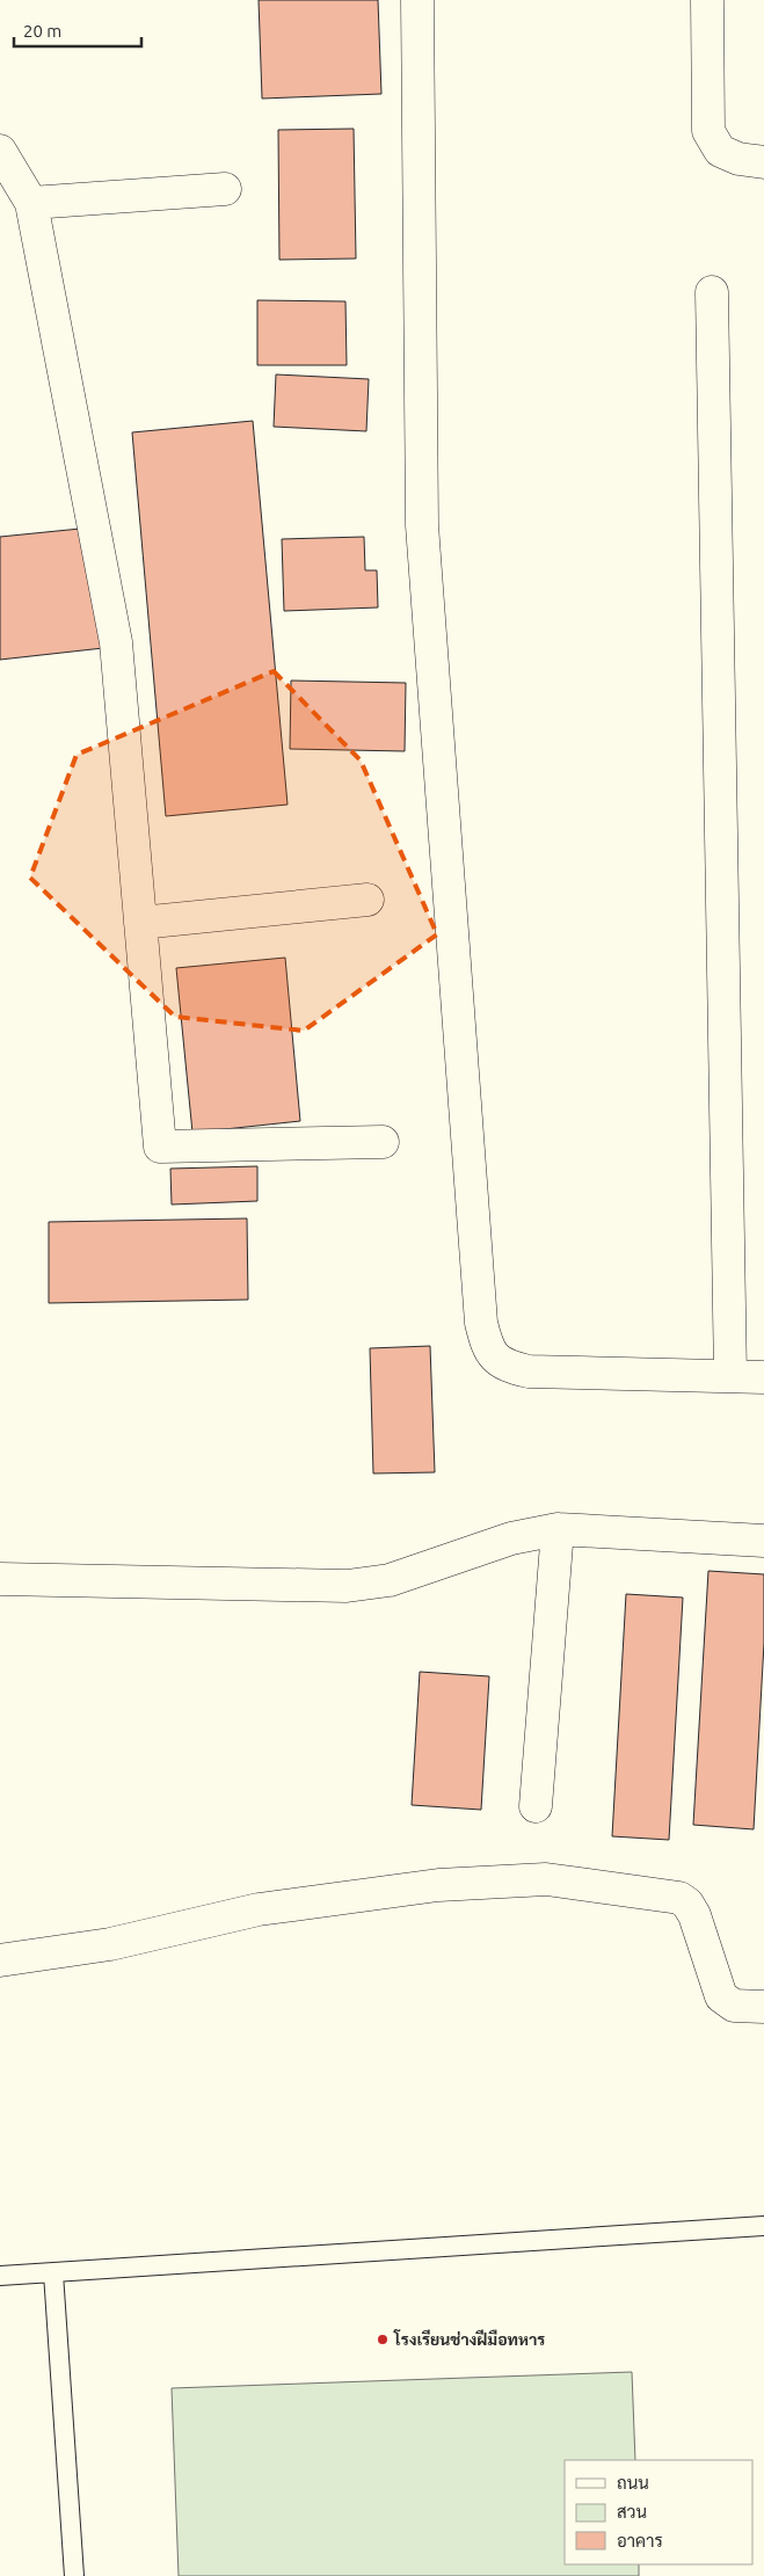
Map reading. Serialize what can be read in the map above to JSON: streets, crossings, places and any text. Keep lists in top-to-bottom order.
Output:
{
  "places": ["โรงเรียนช่างฝีมือทหาร"],
  "legend": ["ถนน", "สวน", "อาคาร"],
  "scale_bar": "20 m"
}
